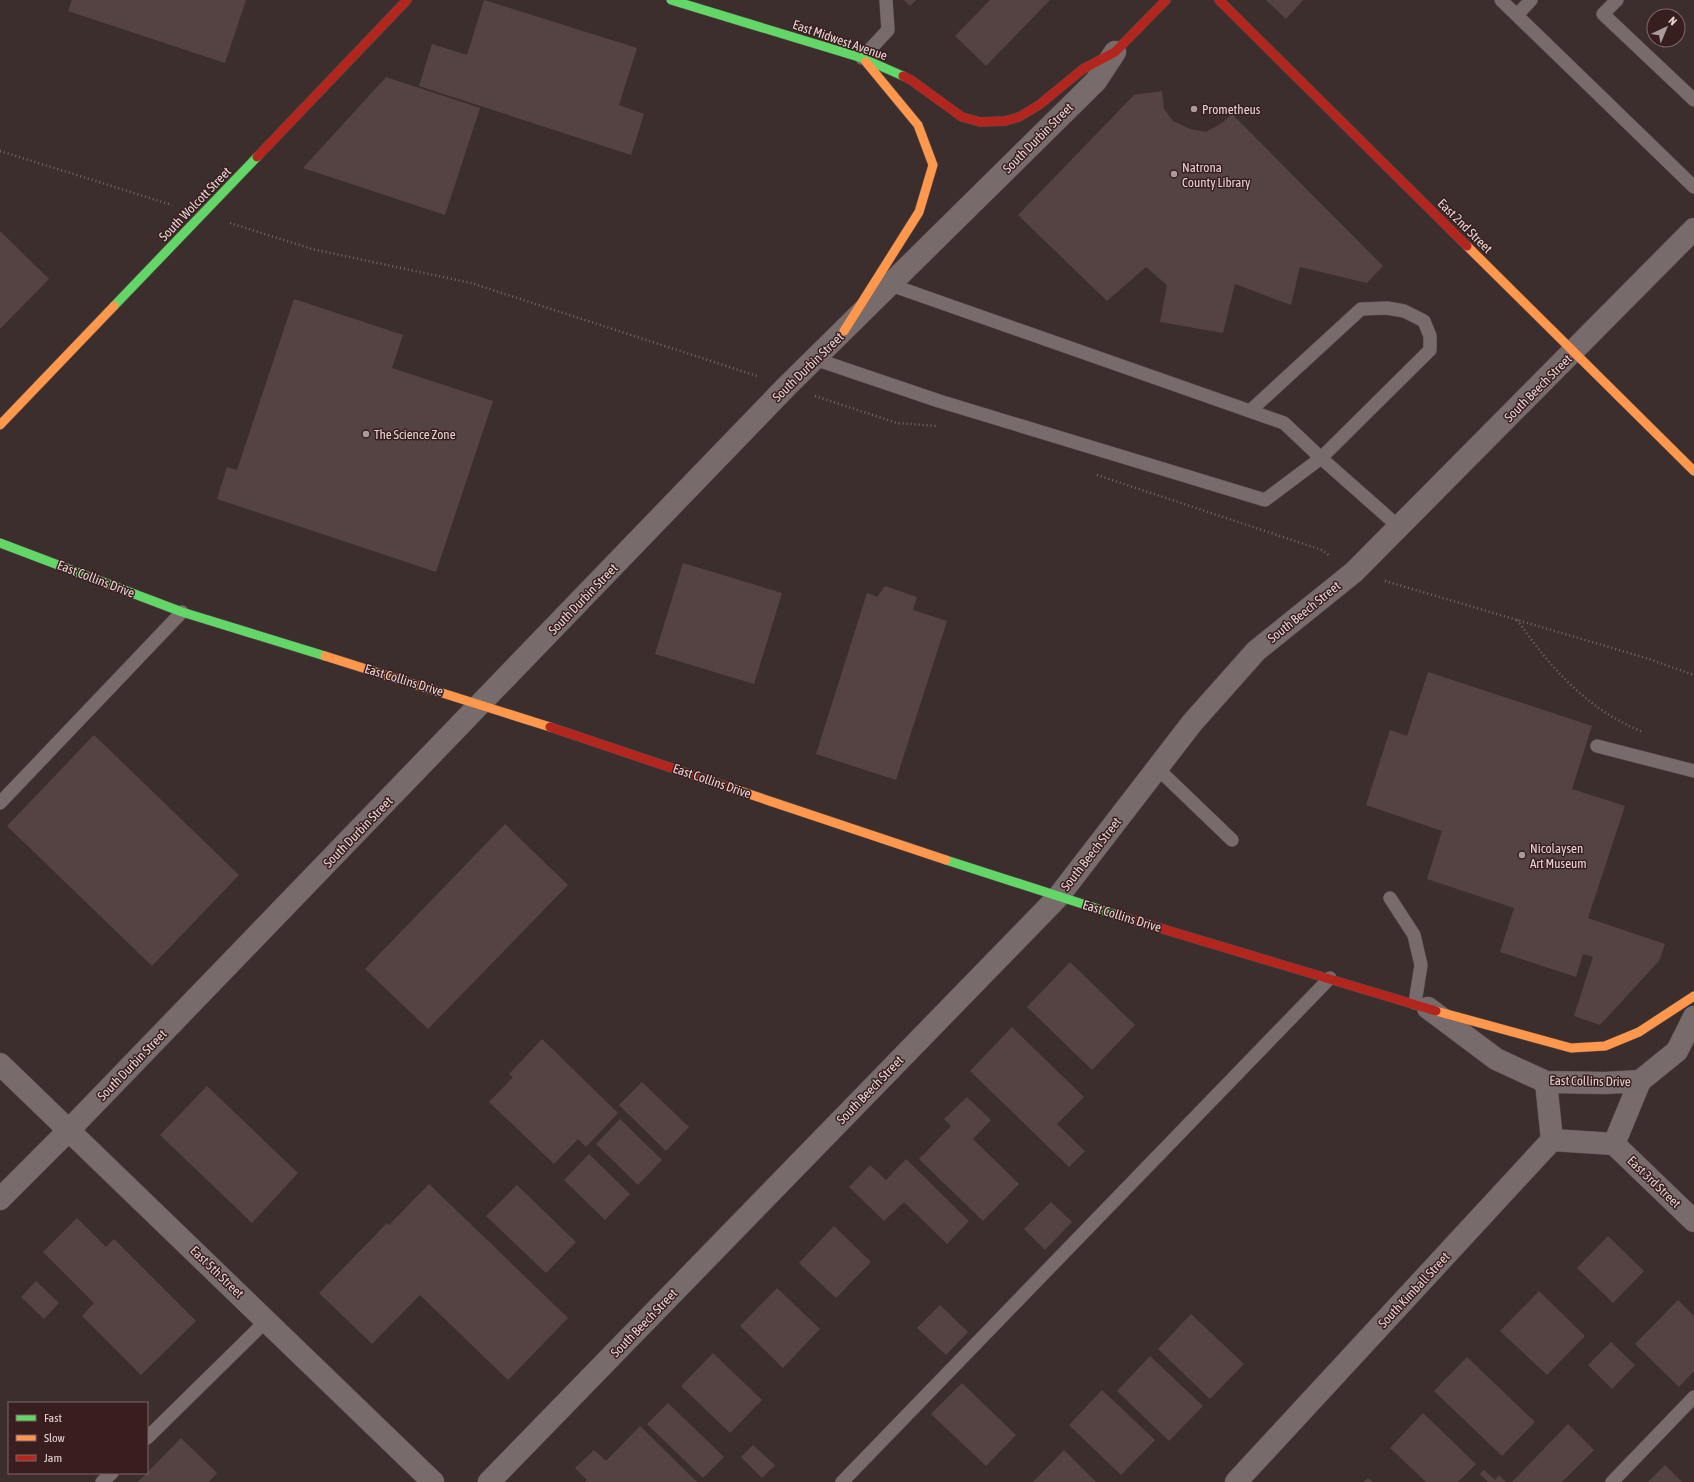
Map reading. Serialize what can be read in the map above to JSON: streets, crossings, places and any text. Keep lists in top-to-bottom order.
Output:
{
  "streets": {
    "main road": [
      "East Midwest Avenue",
      "South Durbin Street",
      "South Wolcott Street",
      "East 2nd Street",
      "East Collins Drive"
    ],
    "street": [
      "South Beech Street",
      "East 3rd Street",
      "East 5th Street",
      "South Kimball Street"
    ]
  },
  "crossings": [
    ["East Midwest Avenue", "South Durbin Street"],
    ["South Durbin Street", "East Collins Drive"],
    ["South Durbin Street", "East 5th Street"],
    ["East 2nd Street", "South Beech Street"],
    ["South Beech Street", "East Collins Drive"]
  ],
  "places": [
    "Prometheus",
    "Natrona County Library",
    "The Science Zone",
    "Nicolaysen Art Museum"
  ],
  "legend": ["Fast", "Slow", "Jam"],
  "north": "top right"
}
